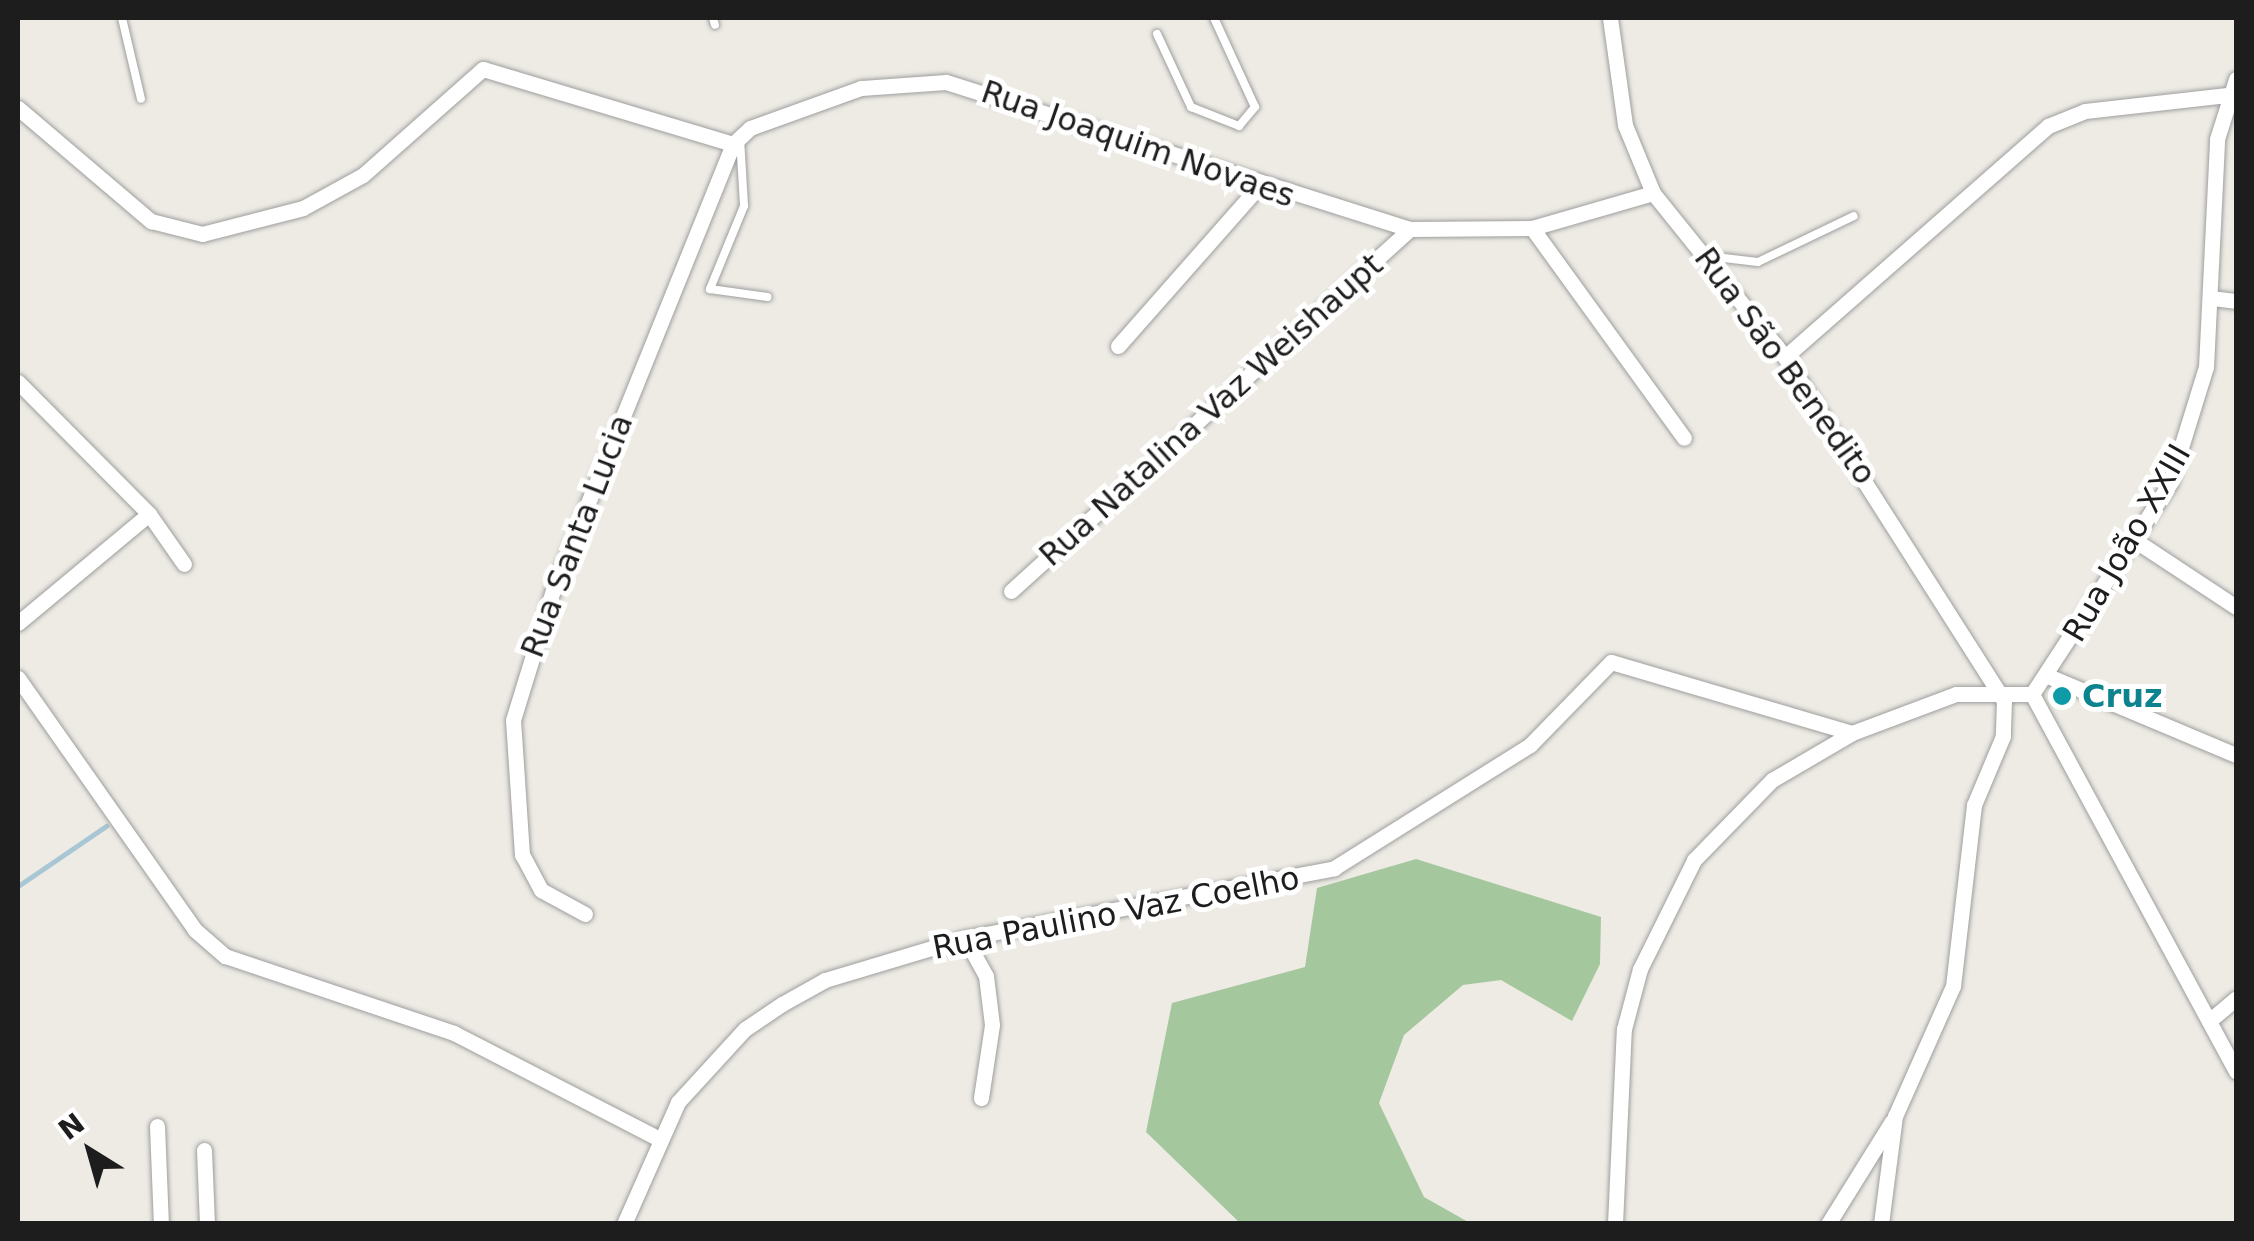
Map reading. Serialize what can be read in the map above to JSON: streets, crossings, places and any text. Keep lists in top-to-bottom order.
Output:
{
  "streets": {
    "street": [
      "Rua Joaquim Novaes",
      "Rua São Benedito",
      "Rua Natalina Vaz Weishaupt",
      "Rua Santa Lucia",
      "Rua João XXIII",
      "Rua Paulino Vaz Coelho"
    ]
  },
  "crossings": [
    ["Rua Joaquim Novaes", "Rua São Benedito"],
    ["Rua Joaquim Novaes", "Rua Natalina Vaz Weishaupt"],
    ["Rua Joaquim Novaes", "Rua Santa Lucia"]
  ],
  "places": ["Cruz"],
  "north": "top left"
}
